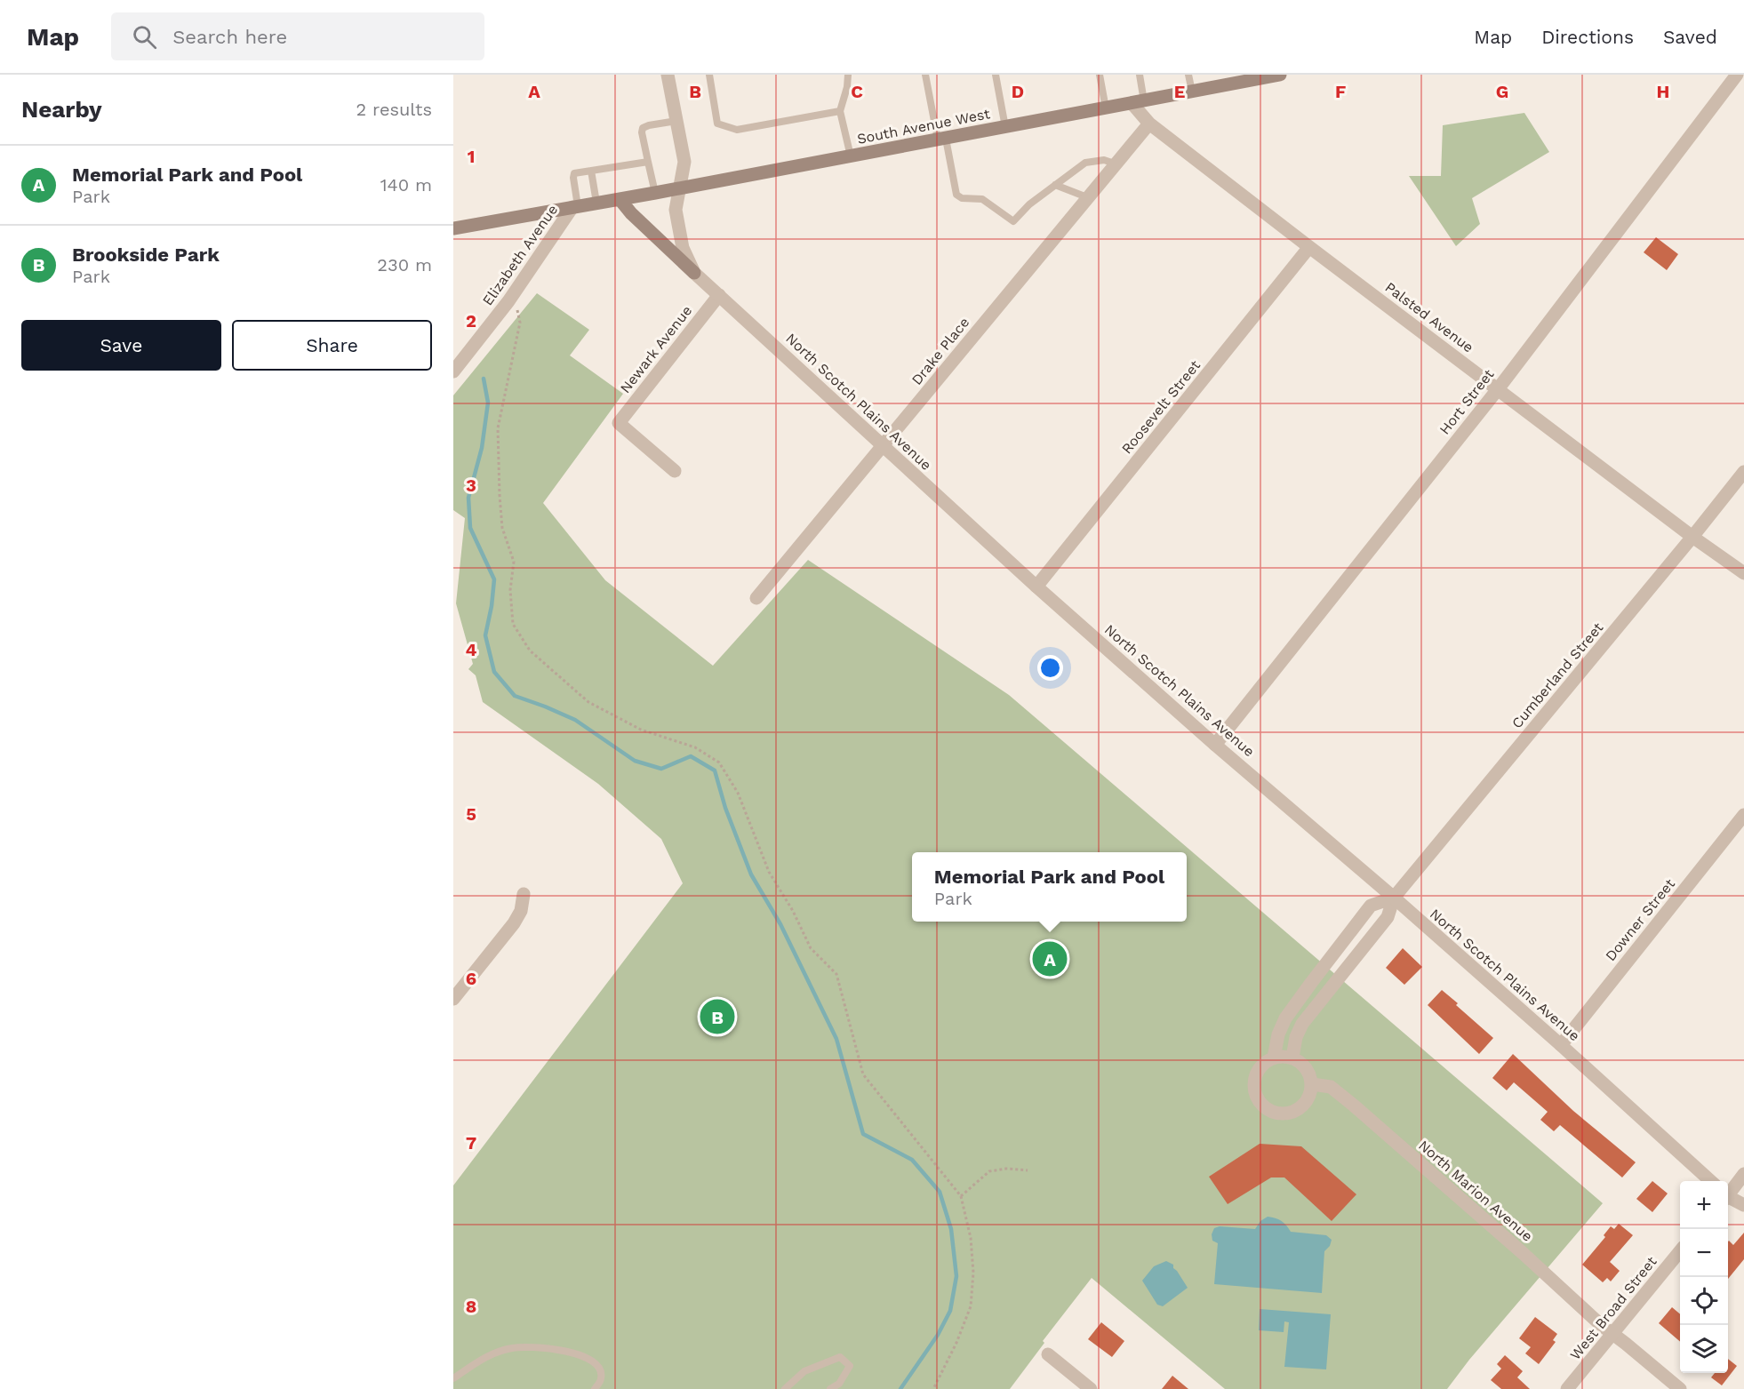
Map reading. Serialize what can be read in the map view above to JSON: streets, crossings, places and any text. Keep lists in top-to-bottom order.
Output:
{
  "streets": {
    "main road": ["South Avenue West"],
    "street": [
      "Elizabeth Avenue",
      "Palsted Avenue",
      "Newark Avenue",
      "Drake Place",
      "North Scotch Plains Avenue",
      "Hort Street",
      "Roosevelt Street",
      "Cumberland Street",
      "Downer Street",
      "North Marion Avenue",
      "West Broad Street"
    ]
  },
  "crossings": [
    ["South Avenue West", "Elizabeth Avenue"],
    ["South Avenue West", "Palsted Avenue"],
    ["South Avenue West", "North Scotch Plains Avenue"],
    ["Palsted Avenue", "Drake Place"],
    ["Palsted Avenue", "Hort Street"],
    ["Palsted Avenue", "Roosevelt Street"],
    ["Palsted Avenue", "Cumberland Street"],
    ["Newark Avenue", "North Scotch Plains Avenue"],
    ["Drake Place", "North Scotch Plains Avenue"],
    ["North Scotch Plains Avenue", "Hort Street"],
    ["North Scotch Plains Avenue", "Roosevelt Street"],
    ["North Scotch Plains Avenue", "Cumberland Street"],
    ["North Scotch Plains Avenue", "Downer Street"],
    ["Cumberland Street", "North Marion Avenue"],
    ["North Marion Avenue", "West Broad Street"]
  ],
  "page": {
    "header": "Map",
    "search": "Search here",
    "nav": ["Map", "Directions", "Saved"],
    "heading": ["Nearby", "2 results"],
    "list": [
      {
        "mark": "A",
        "name": "Memorial Park and Pool",
        "note": "Park",
        "value": "140 m"
      },
      {
        "mark": "B",
        "name": "Brookside Park",
        "note": "Park",
        "value": "230 m"
      }
    ],
    "buttons": ["Save", "Share"],
    "popup": ["Memorial Park and Pool", "Park"],
    "pins": ["A", "B"],
    "map_buttons": ["+", "−"]
  },
  "grid": {
    "columns": [
      "A",
      "B",
      "C",
      "D",
      "E",
      "F",
      "G",
      "H"
    ],
    "rows": [
      "1",
      "2",
      "3",
      "4",
      "5",
      "6",
      "7",
      "8"
    ]
  }
}
